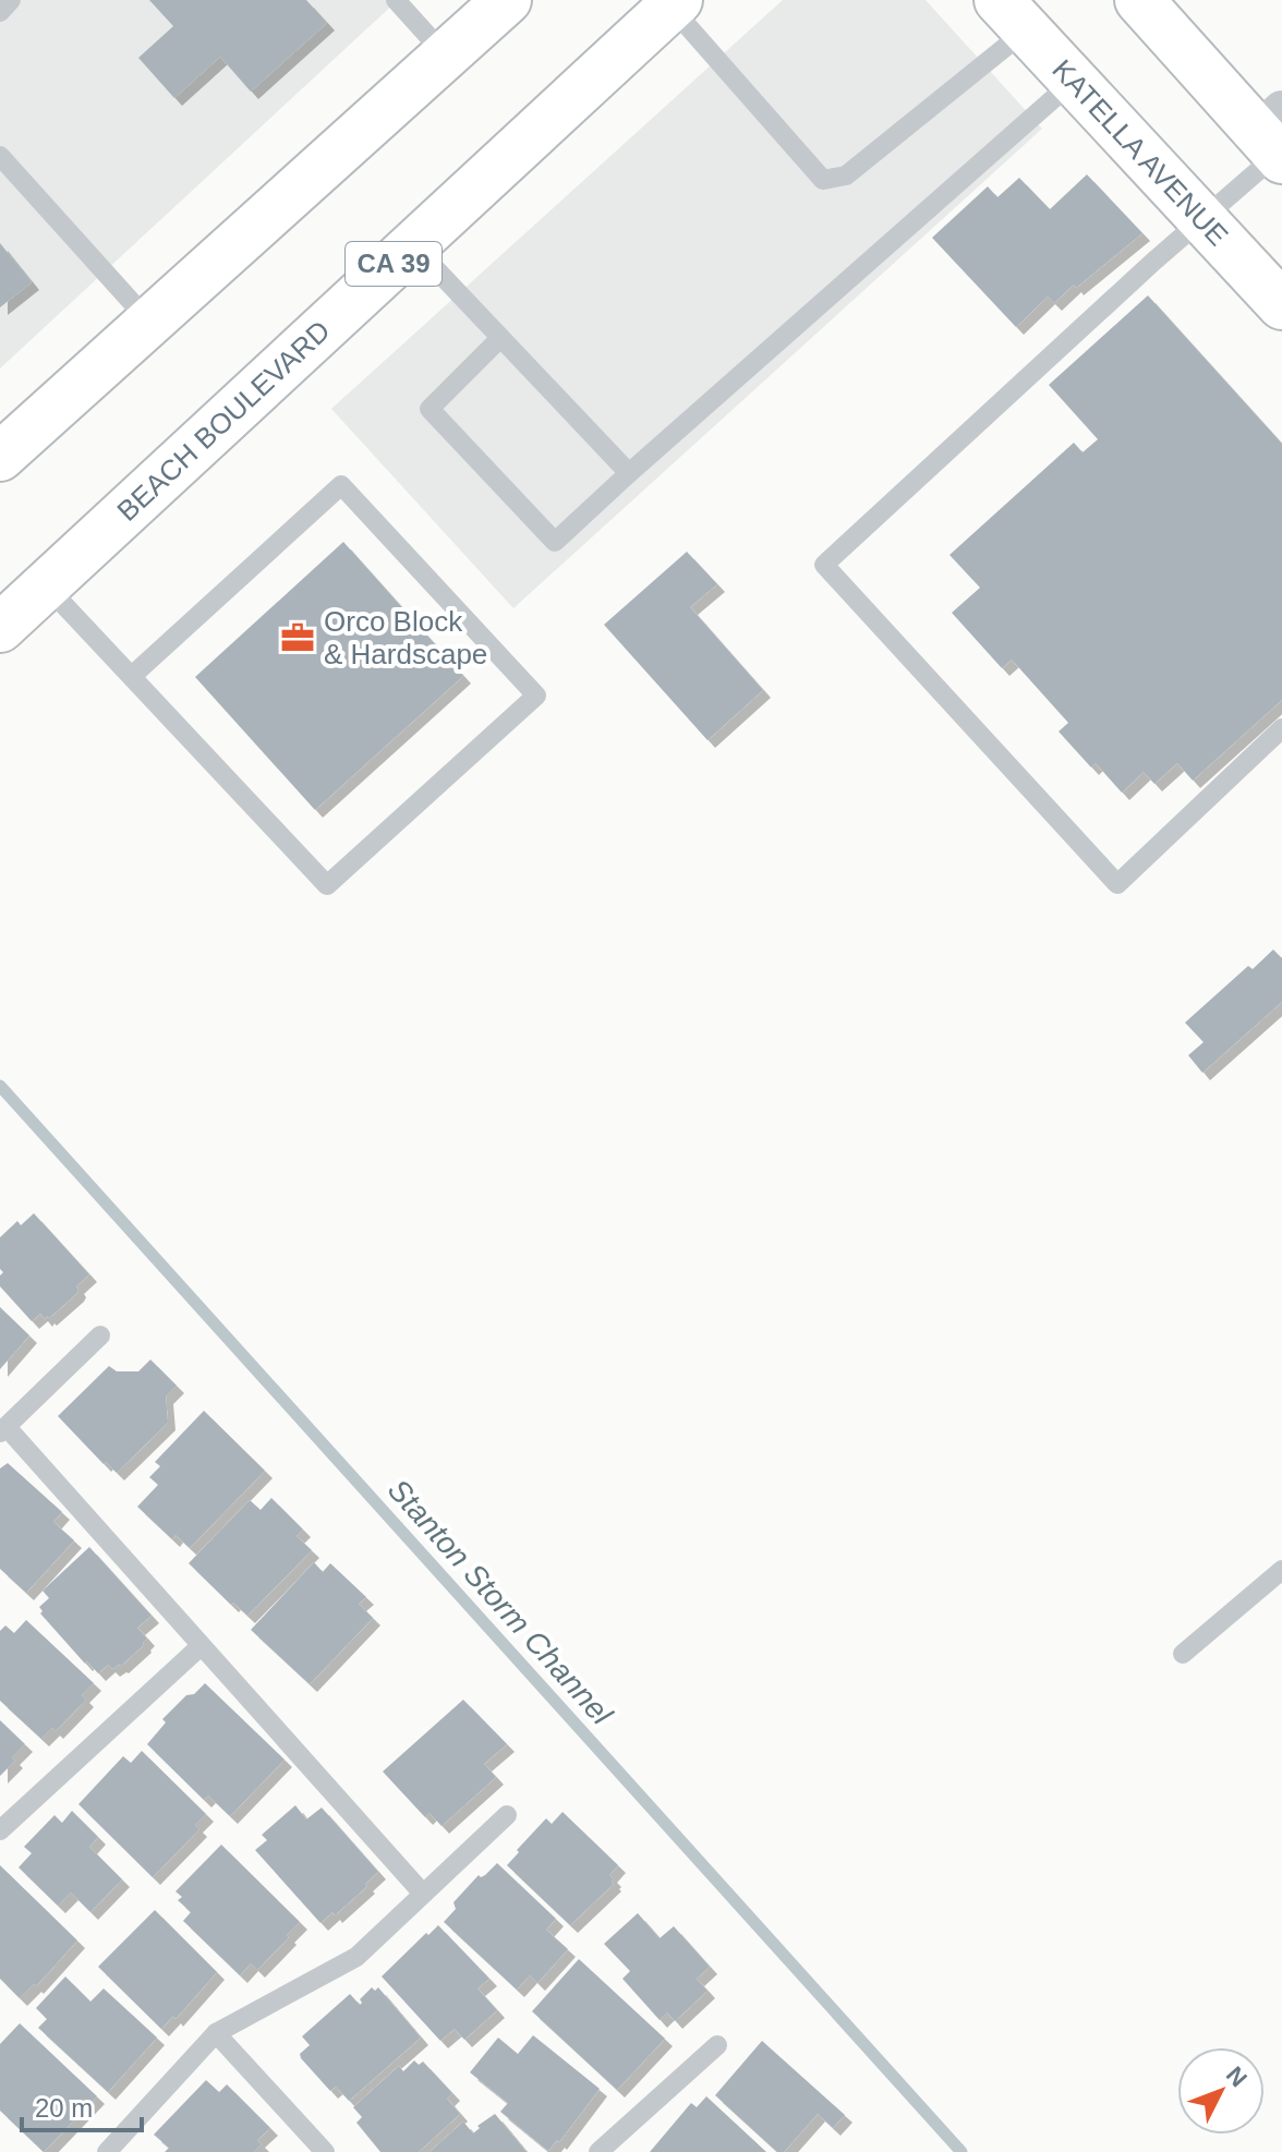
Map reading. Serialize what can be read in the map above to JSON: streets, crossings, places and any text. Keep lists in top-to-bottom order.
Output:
{
  "streets": {
    "main road": ["KATELLA AVENUE", "CA 39", "BEACH BOULEVARD"]
  },
  "water": ["Stanton Storm Channel"],
  "places": {
    "office": ["Orco Block & Hardscape"]
  },
  "scale_bar": "20 m",
  "north": "top right"
}
